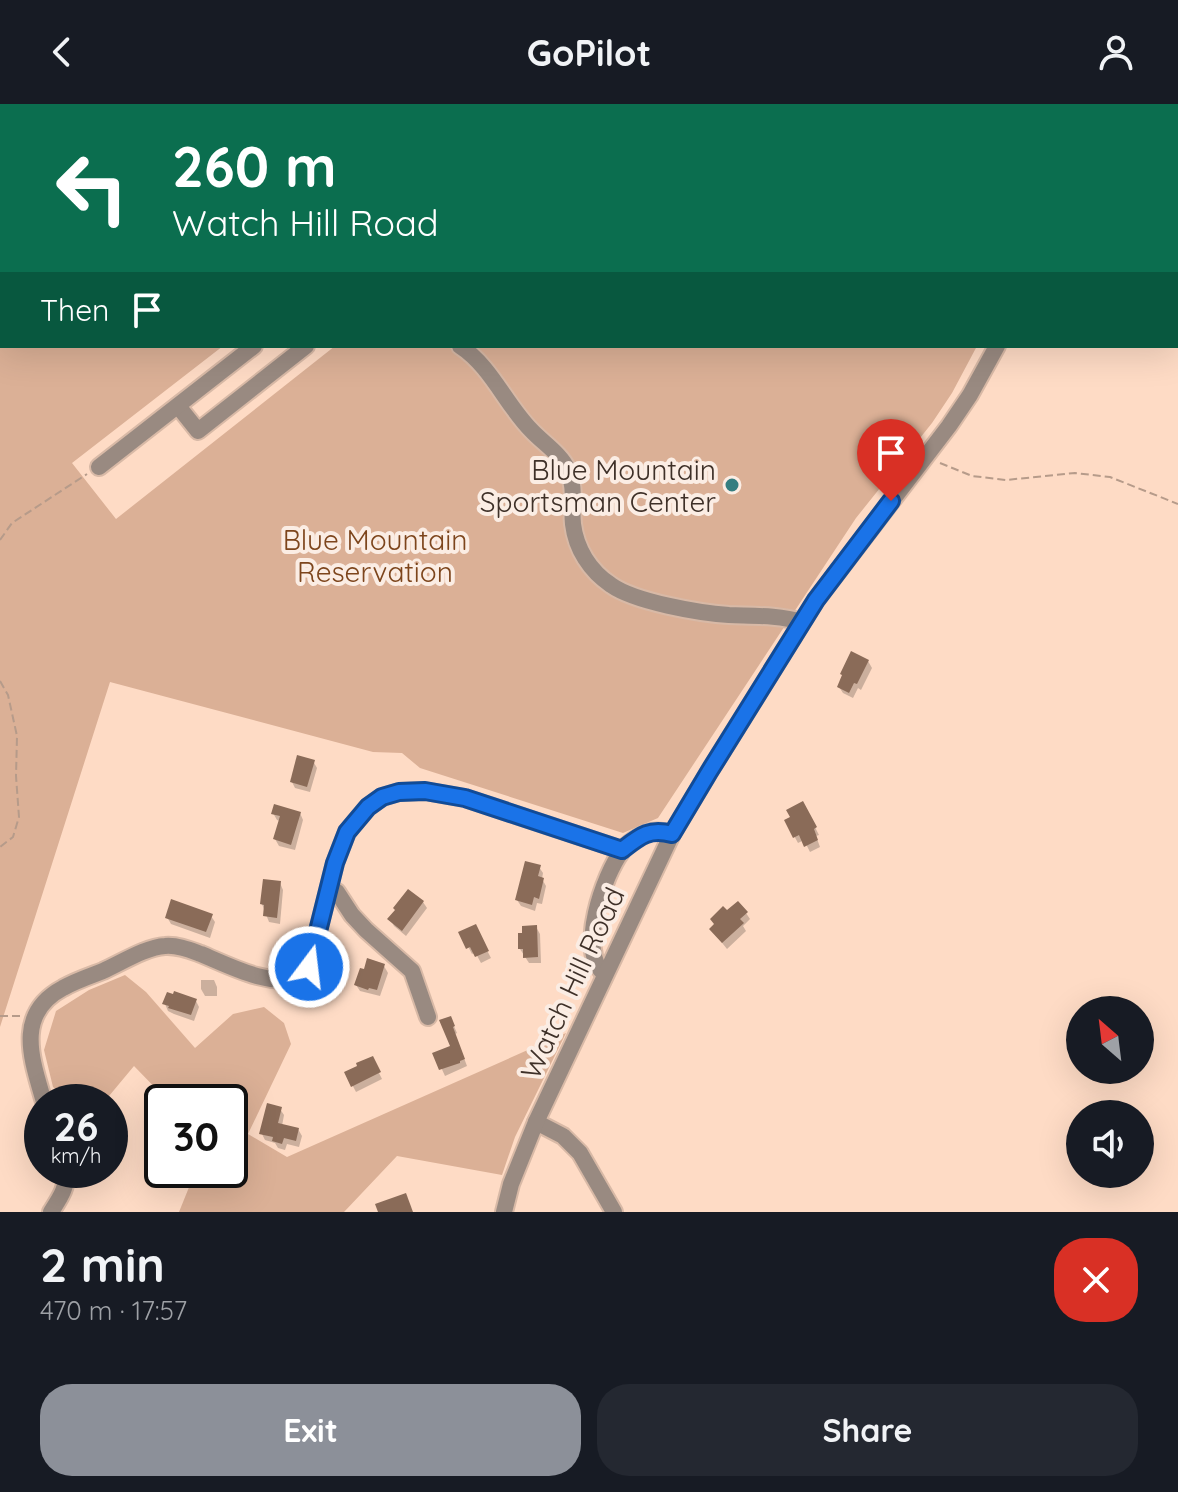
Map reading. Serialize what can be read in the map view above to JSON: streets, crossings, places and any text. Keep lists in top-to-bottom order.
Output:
{
  "streets": {
    "street": ["Watch Hill Road"]
  },
  "parks": ["Blue Mountain Reservation"],
  "places": ["Blue Mountain Sportsman Center"],
  "north": "top left",
  "page": {
    "header": "GoPilot",
    "turn": ["260 m", "Watch Hill Road"],
    "then": "Then",
    "speed": "26 km/h",
    "limit": "30",
    "heading": ["2 min", "470 m · 17:57"],
    "buttons": ["Exit", "Share"]
  }
}
